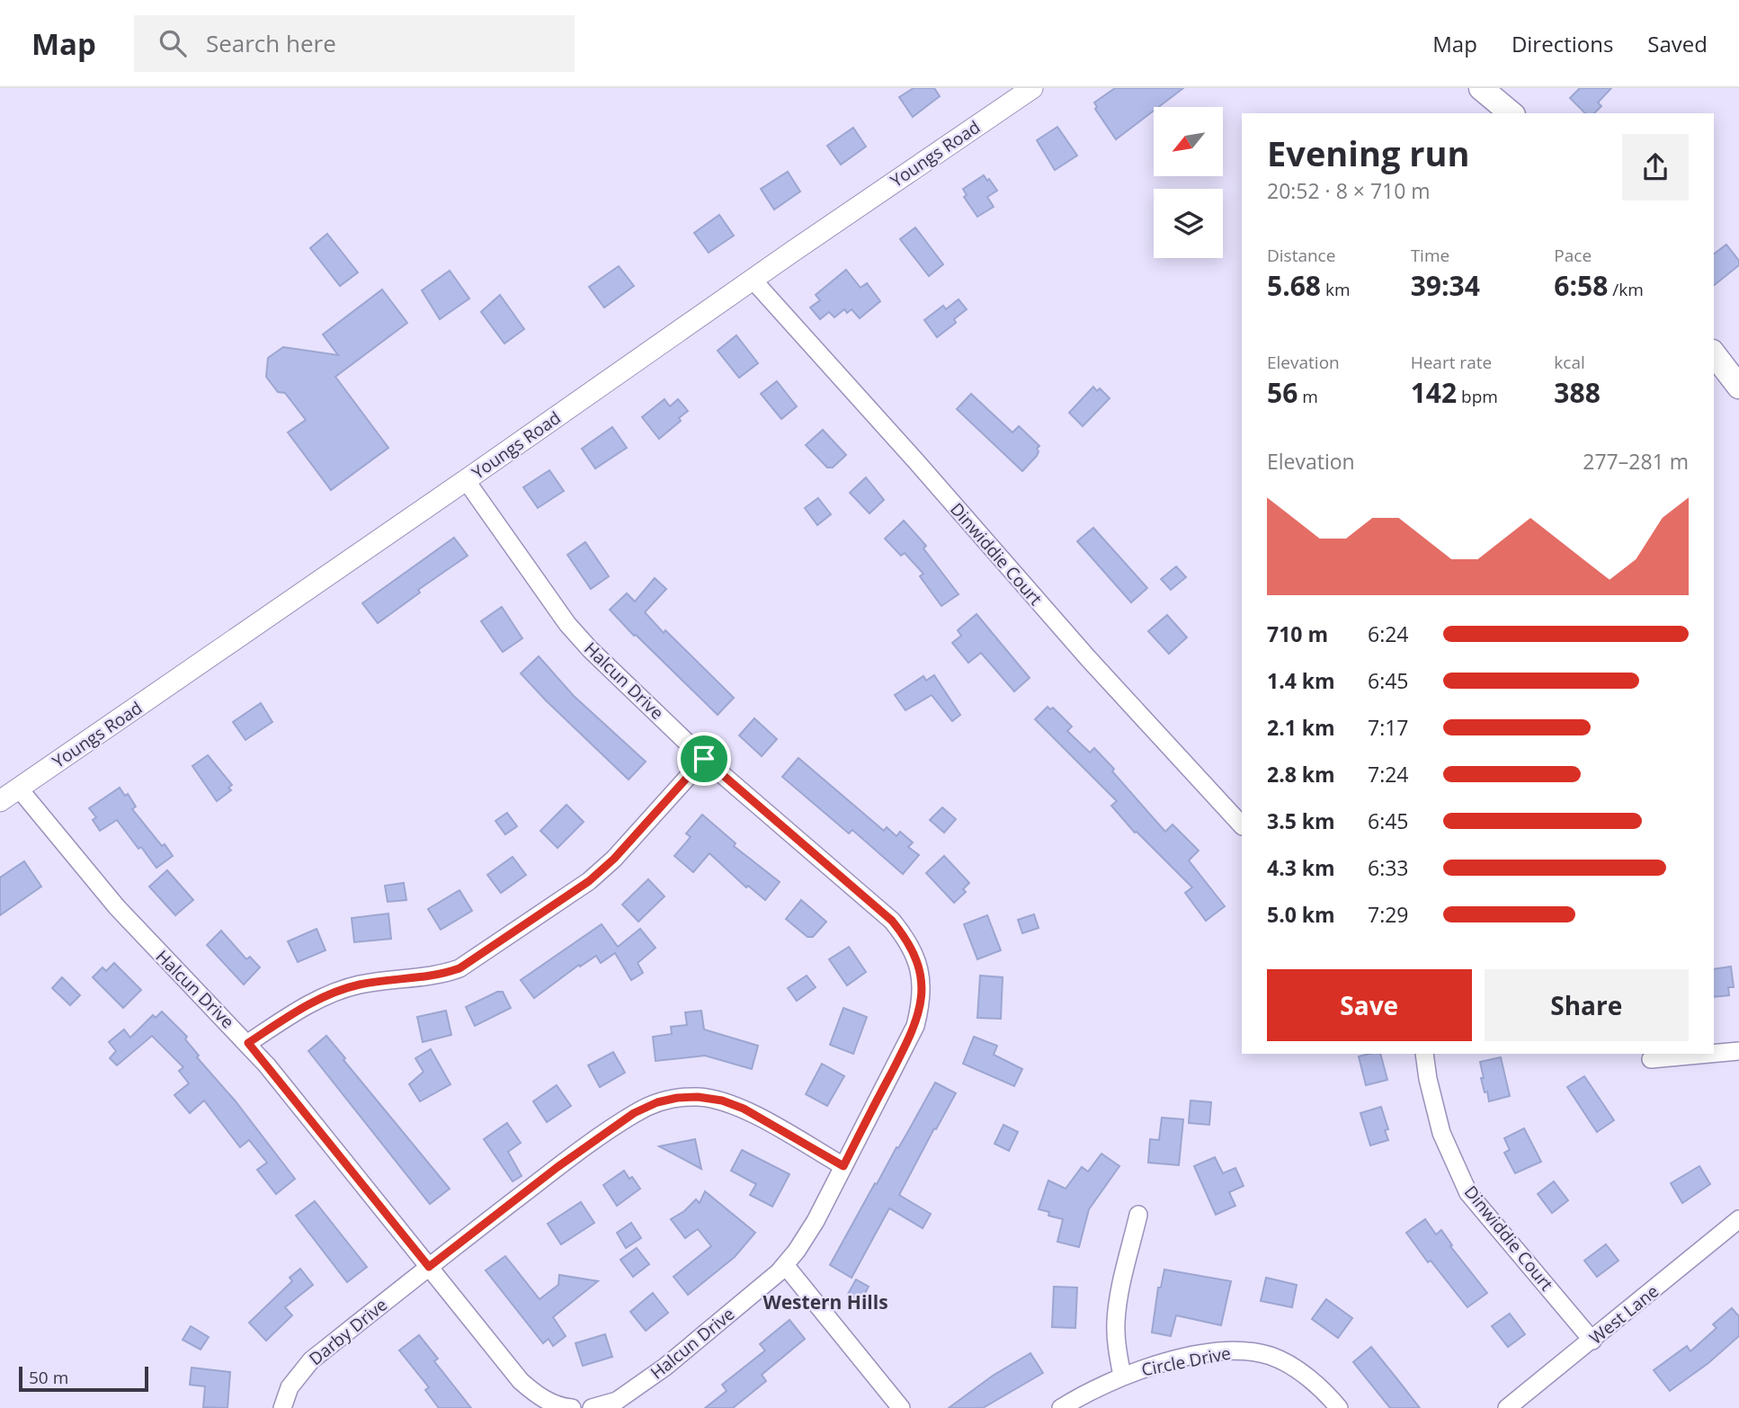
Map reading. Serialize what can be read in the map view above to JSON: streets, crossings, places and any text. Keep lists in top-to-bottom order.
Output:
{
  "streets": {
    "street": [
      "Youngs Road",
      "Dinwiddie Court",
      "Halcun Drive",
      "West Lane",
      "Darby Drive",
      "Circle Drive"
    ]
  },
  "crossings": [
    ["Youngs Road", "Dinwiddie Court"],
    ["Youngs Road", "Halcun Drive"],
    ["Dinwiddie Court", "West Lane"],
    ["Halcun Drive", "Darby Drive"]
  ],
  "districts": ["Western Hills"],
  "scale_bar": "50 m",
  "north": "bottom left",
  "page": {
    "header": "Map",
    "search": "Search here",
    "nav": ["Map", "Directions", "Saved"],
    "heading": ["Evening run", "20:52 · 8 × 710 m"],
    "stats": [
      ["Distance", "5.68 km"],
      ["Time", "39:34"],
      ["Pace", "6:58 /km"],
      ["Elevation", "56 m"],
      ["Heart rate", "142 bpm"],
      ["kcal", "388"]
    ],
    "chart": ["Elevation", "277–281 m"],
    "list": [
      {
        "name": "710 m",
        "note": "6:24"
      },
      {
        "name": "1.4 km",
        "note": "6:45"
      },
      {
        "name": "2.1 km",
        "note": "7:17"
      },
      {
        "name": "2.8 km",
        "note": "7:24"
      },
      {
        "name": "3.5 km",
        "note": "6:45"
      },
      {
        "name": "4.3 km",
        "note": "6:33"
      },
      {
        "name": "5.0 km",
        "note": "7:29"
      }
    ],
    "buttons": ["Save", "Share"],
    "scale": "50 m"
  }
}
